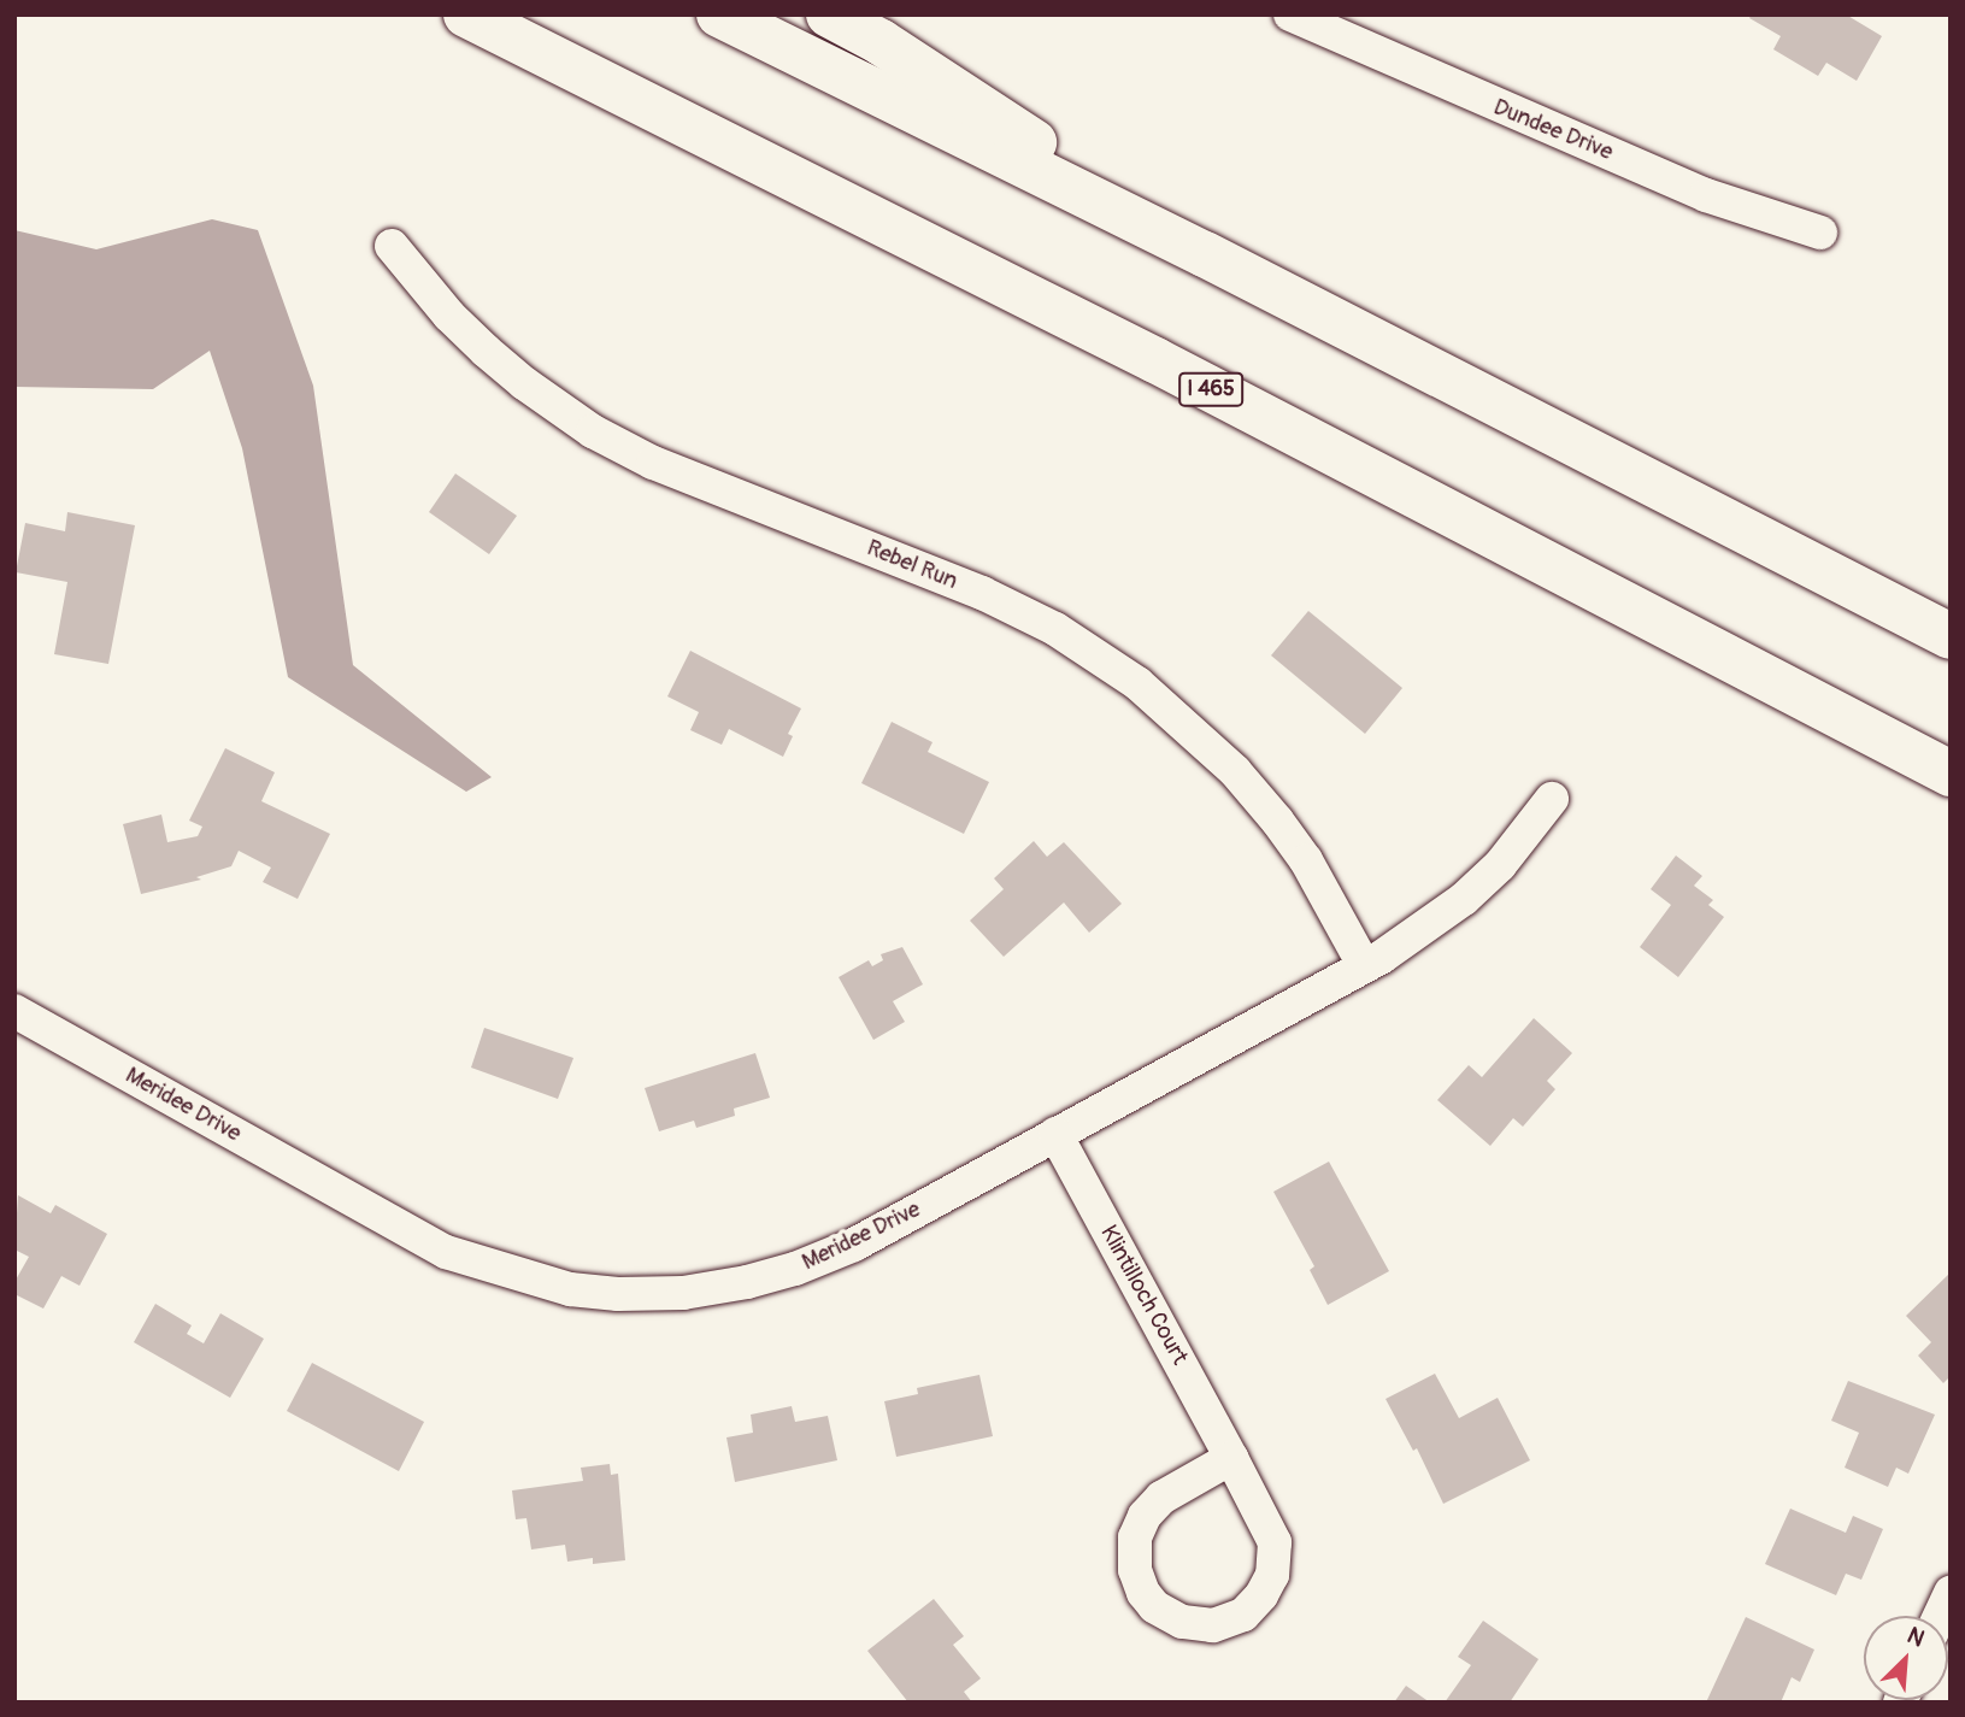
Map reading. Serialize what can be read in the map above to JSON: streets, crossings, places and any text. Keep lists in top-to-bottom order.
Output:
{
  "streets": {
    "highway": ["I 465"],
    "street": [
      "Dundee Drive",
      "Rebel Run",
      "Meridee Drive",
      "Klintilloch Court"
    ]
  },
  "crossings": [
    ["Rebel Run", "Meridee Drive"],
    ["Meridee Drive", "Klintilloch Court"]
  ],
  "north": "top right"
}
